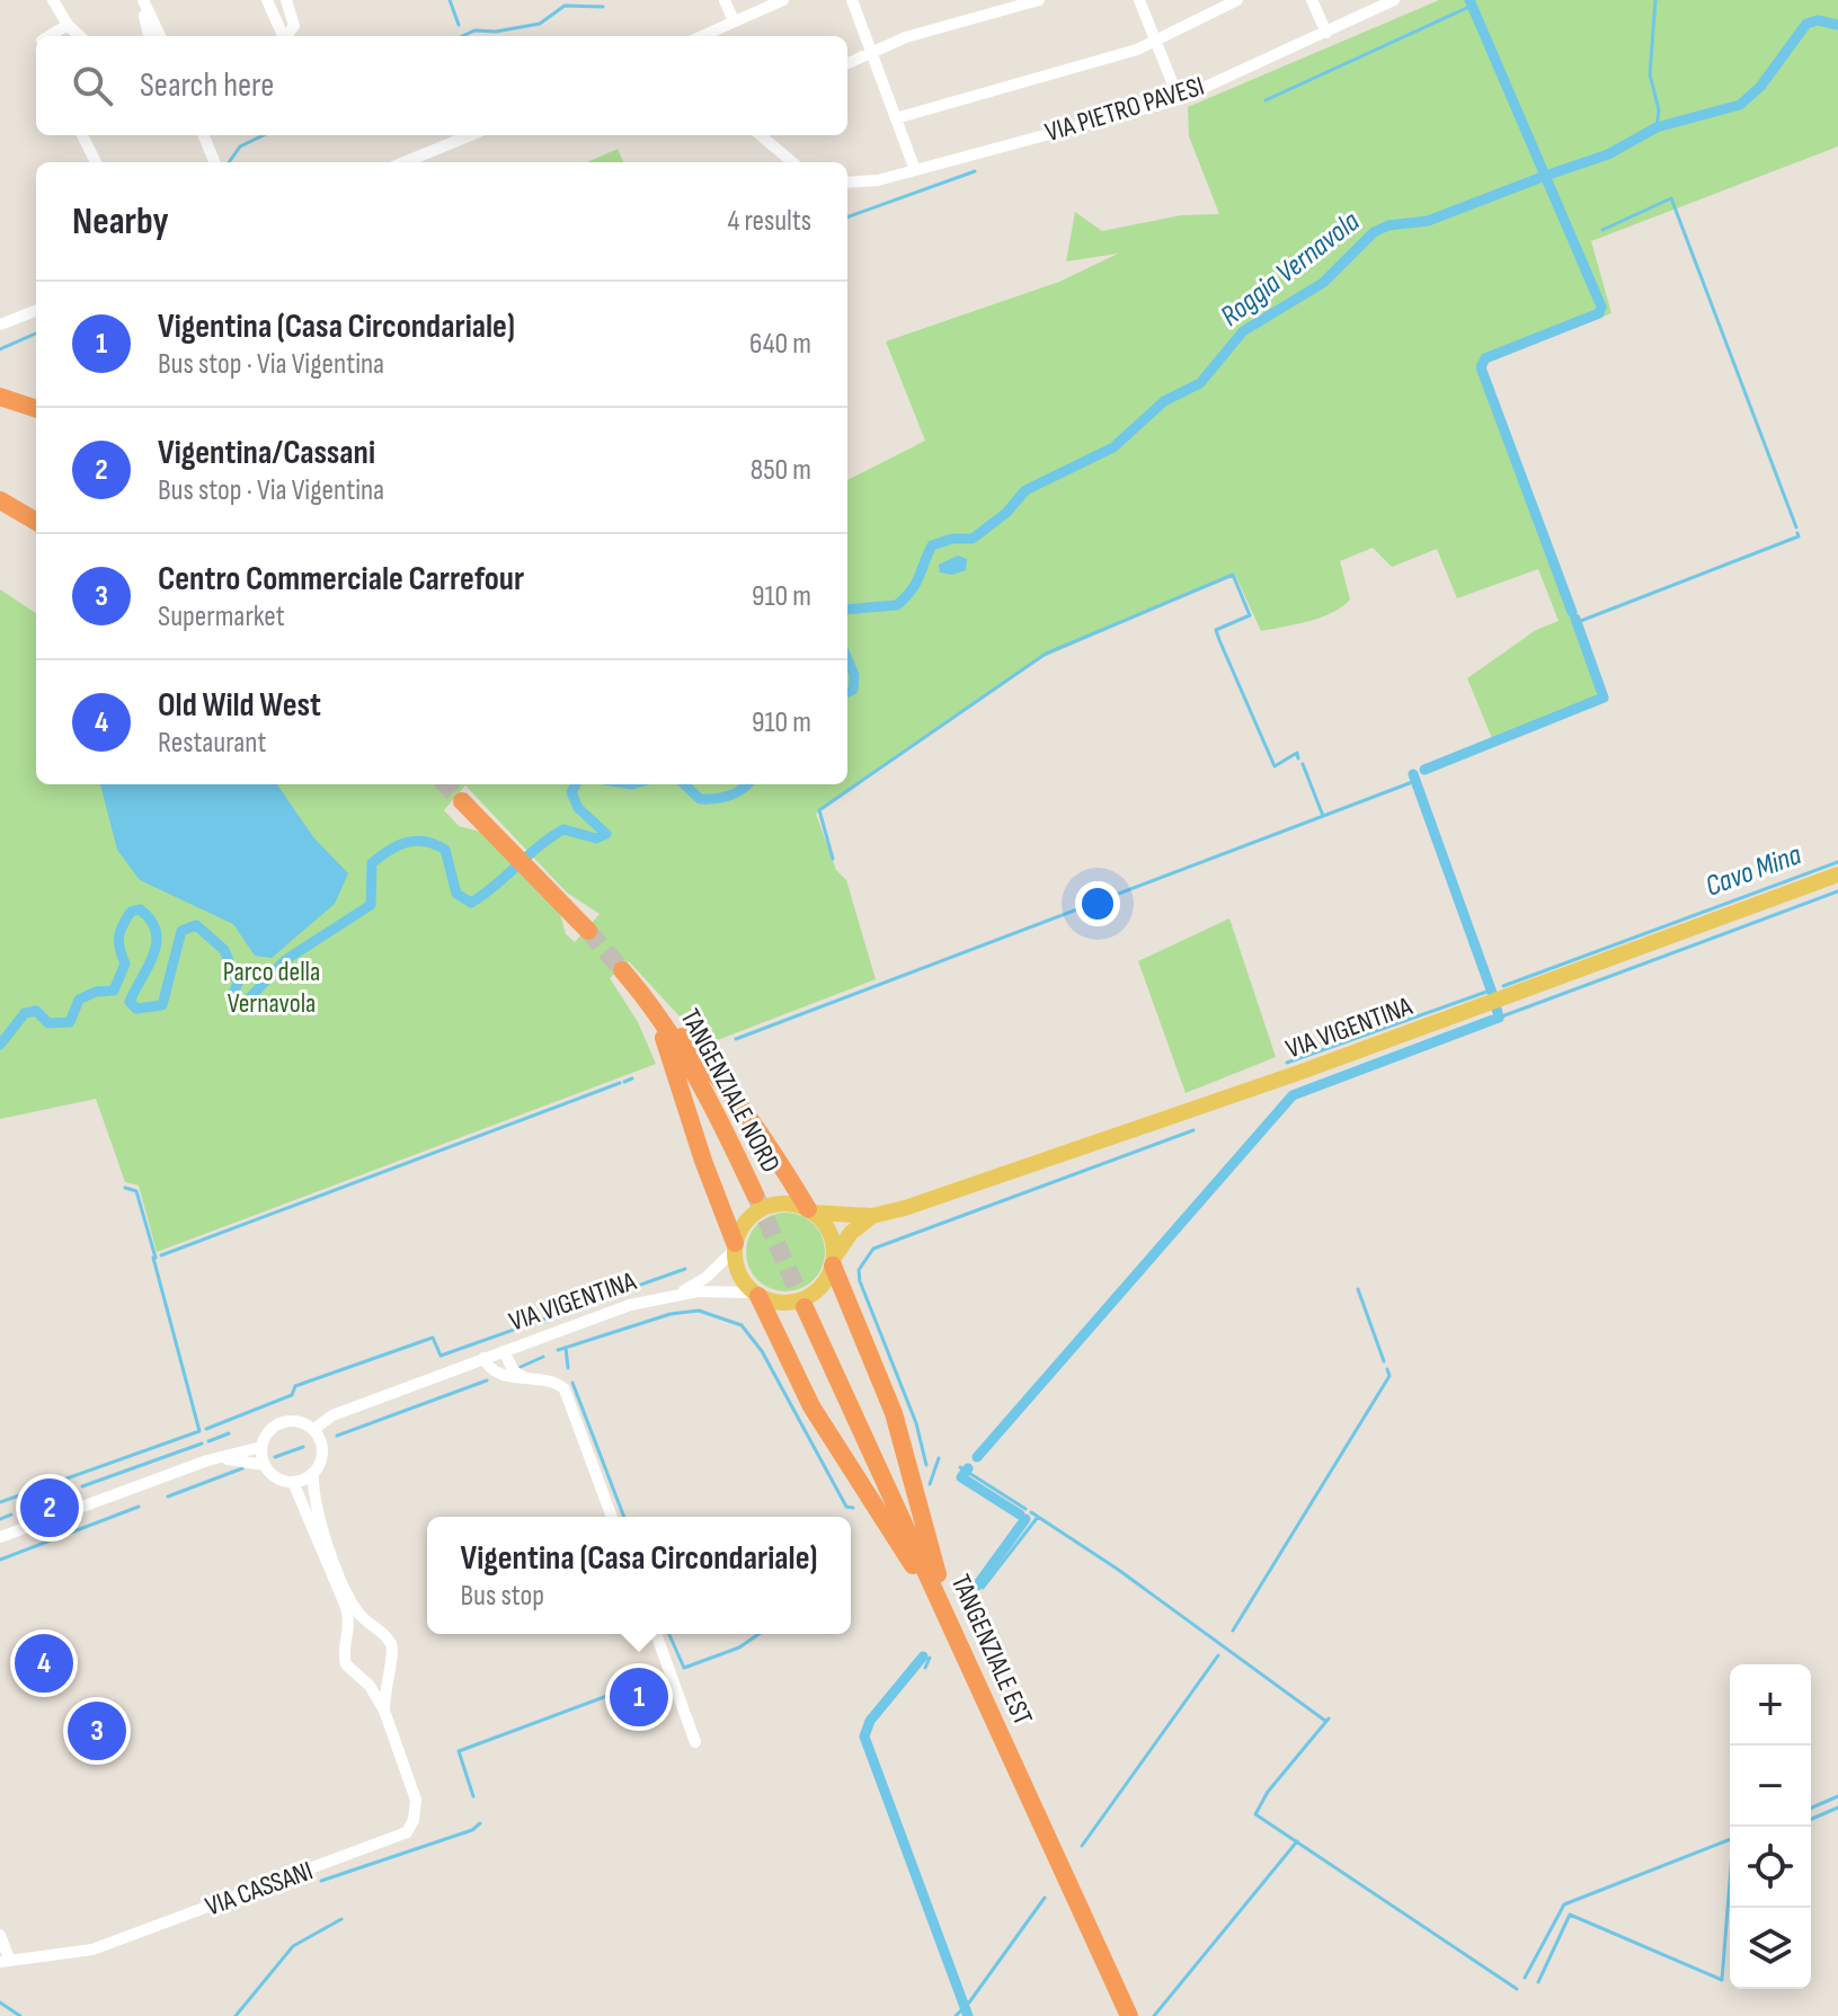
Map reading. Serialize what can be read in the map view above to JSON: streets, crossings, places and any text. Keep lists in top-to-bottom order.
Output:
{
  "streets": {
    "highway": ["TANGENZIALE NORD", "TANGENZIALE EST"],
    "main road": ["VIA VIGENTINA"],
    "street": ["VIA PIETRO PAVESI", "VIA CASSANI"]
  },
  "crossings": [
    ["VIA VIGENTINA", "VIA CASSANI"]
  ],
  "water": ["Roggia Vernavola", "Cavo Mina"],
  "parks": ["Parco della Vernavola"],
  "page": {
    "search": "Search here",
    "heading": ["Nearby", "4 results"],
    "list": [
      {
        "mark": "1",
        "name": "Vigentina (Casa Circondariale)",
        "note": "Bus stop · Via Vigentina",
        "value": "640 m"
      },
      {
        "mark": "2",
        "name": "Vigentina/Cassani",
        "note": "Bus stop · Via Vigentina",
        "value": "850 m"
      },
      {
        "mark": "3",
        "name": "Centro Commerciale Carrefour",
        "note": "Supermarket",
        "value": "910 m"
      },
      {
        "mark": "4",
        "name": "Old Wild West",
        "note": "Restaurant",
        "value": "910 m"
      }
    ],
    "pins": [
      "2",
      "4",
      "1",
      "3"
    ],
    "popup": ["Vigentina (Casa Circondariale)", "Bus stop"],
    "map_buttons": ["+", "−"]
  }
}
